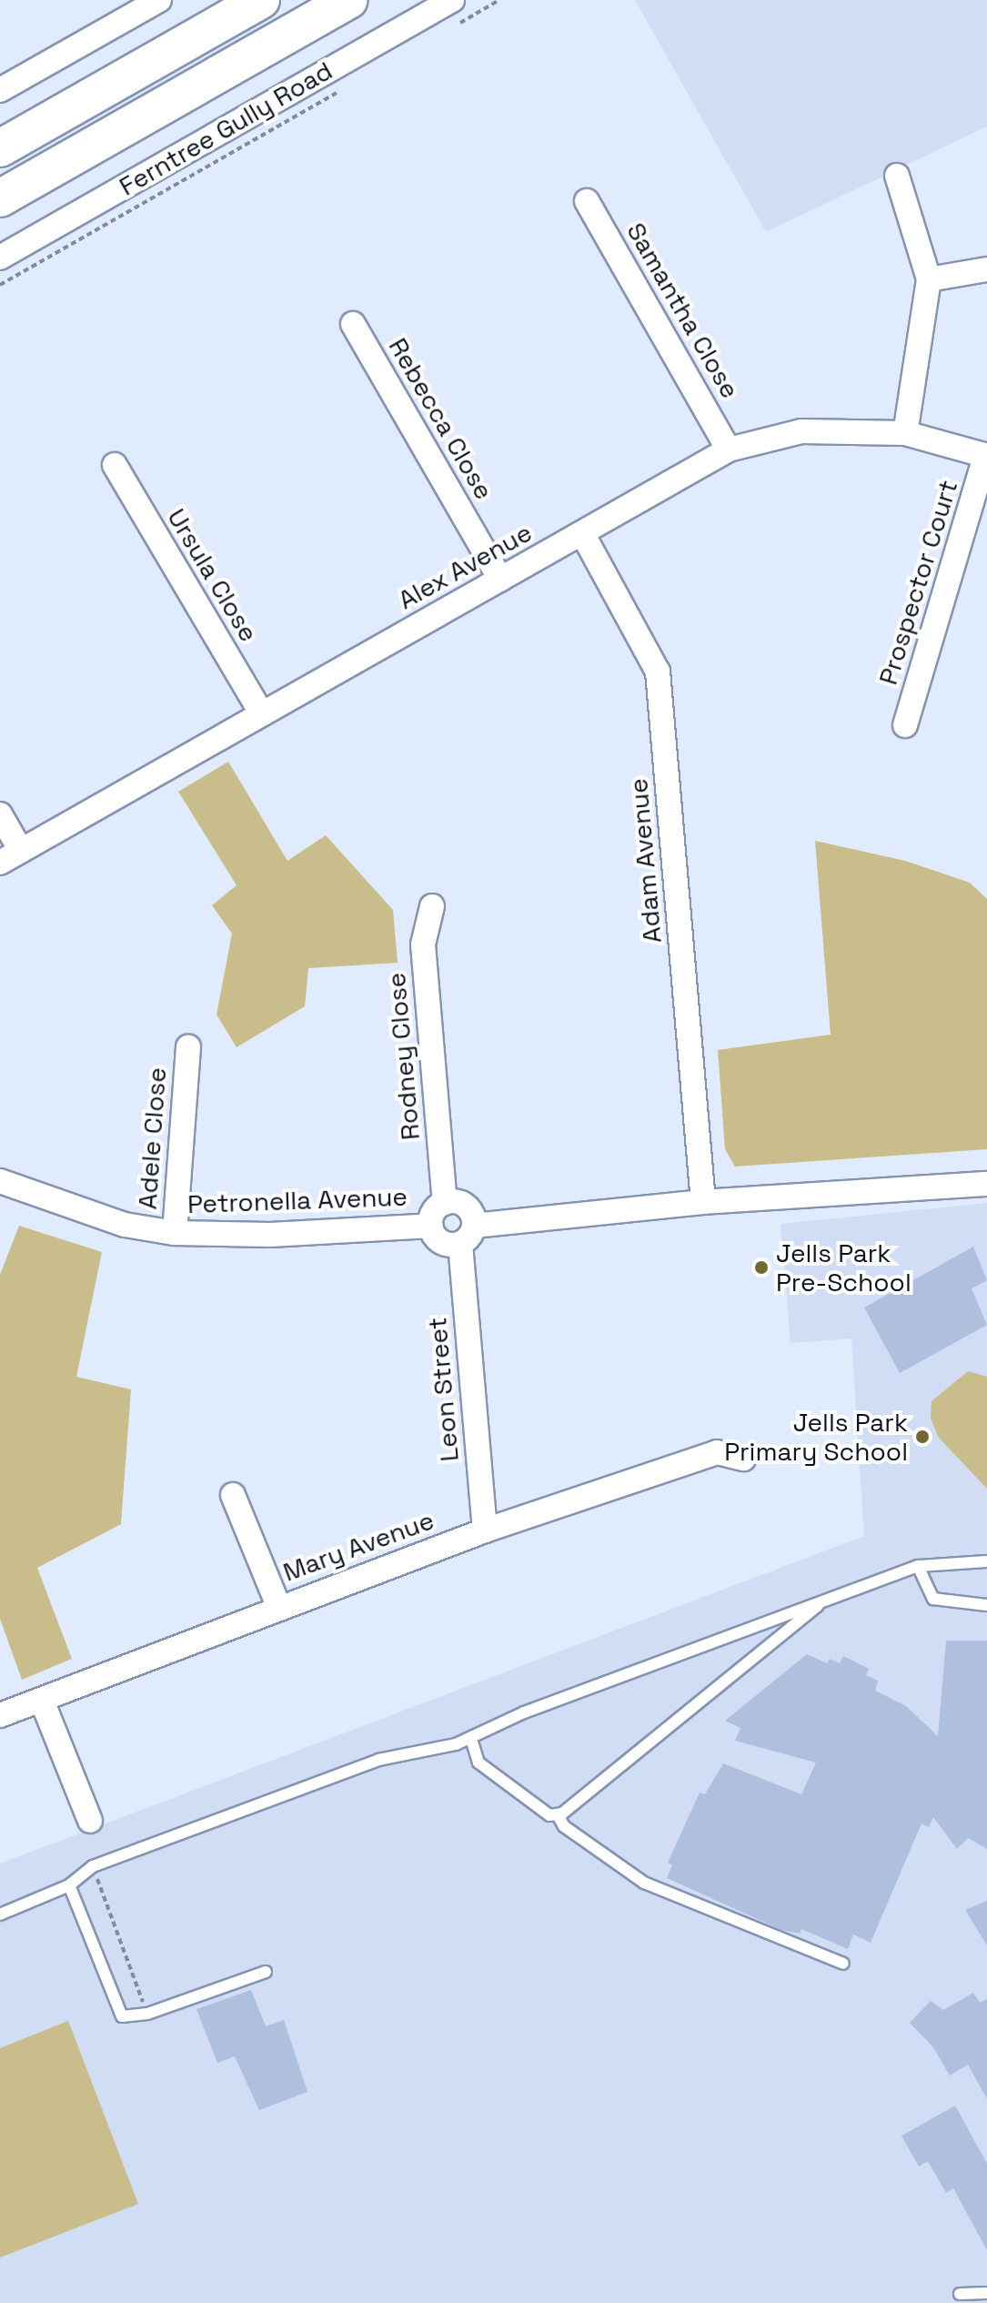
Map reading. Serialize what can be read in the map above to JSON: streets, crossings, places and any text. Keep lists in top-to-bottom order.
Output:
{
  "streets": {
    "main road": ["Ferntree Gully Road"],
    "street": [
      "Samantha Close",
      "Rebecca Close",
      "Alex Avenue",
      "Ursula Close",
      "Prospector Court",
      "Adam Avenue",
      "Rodney Close",
      "Adele Close",
      "Petronella Avenue",
      "Leon Street",
      "Mary Avenue"
    ]
  },
  "crossings": [
    ["Samantha Close", "Alex Avenue"],
    ["Rebecca Close", "Alex Avenue"],
    ["Alex Avenue", "Ursula Close"],
    ["Alex Avenue", "Prospector Court"],
    ["Alex Avenue", "Adam Avenue"],
    ["Adele Close", "Petronella Avenue"],
    ["Leon Street", "Mary Avenue"]
  ],
  "places": ["Jells Park Pre-School", "Jells Park Primary School"]
}
